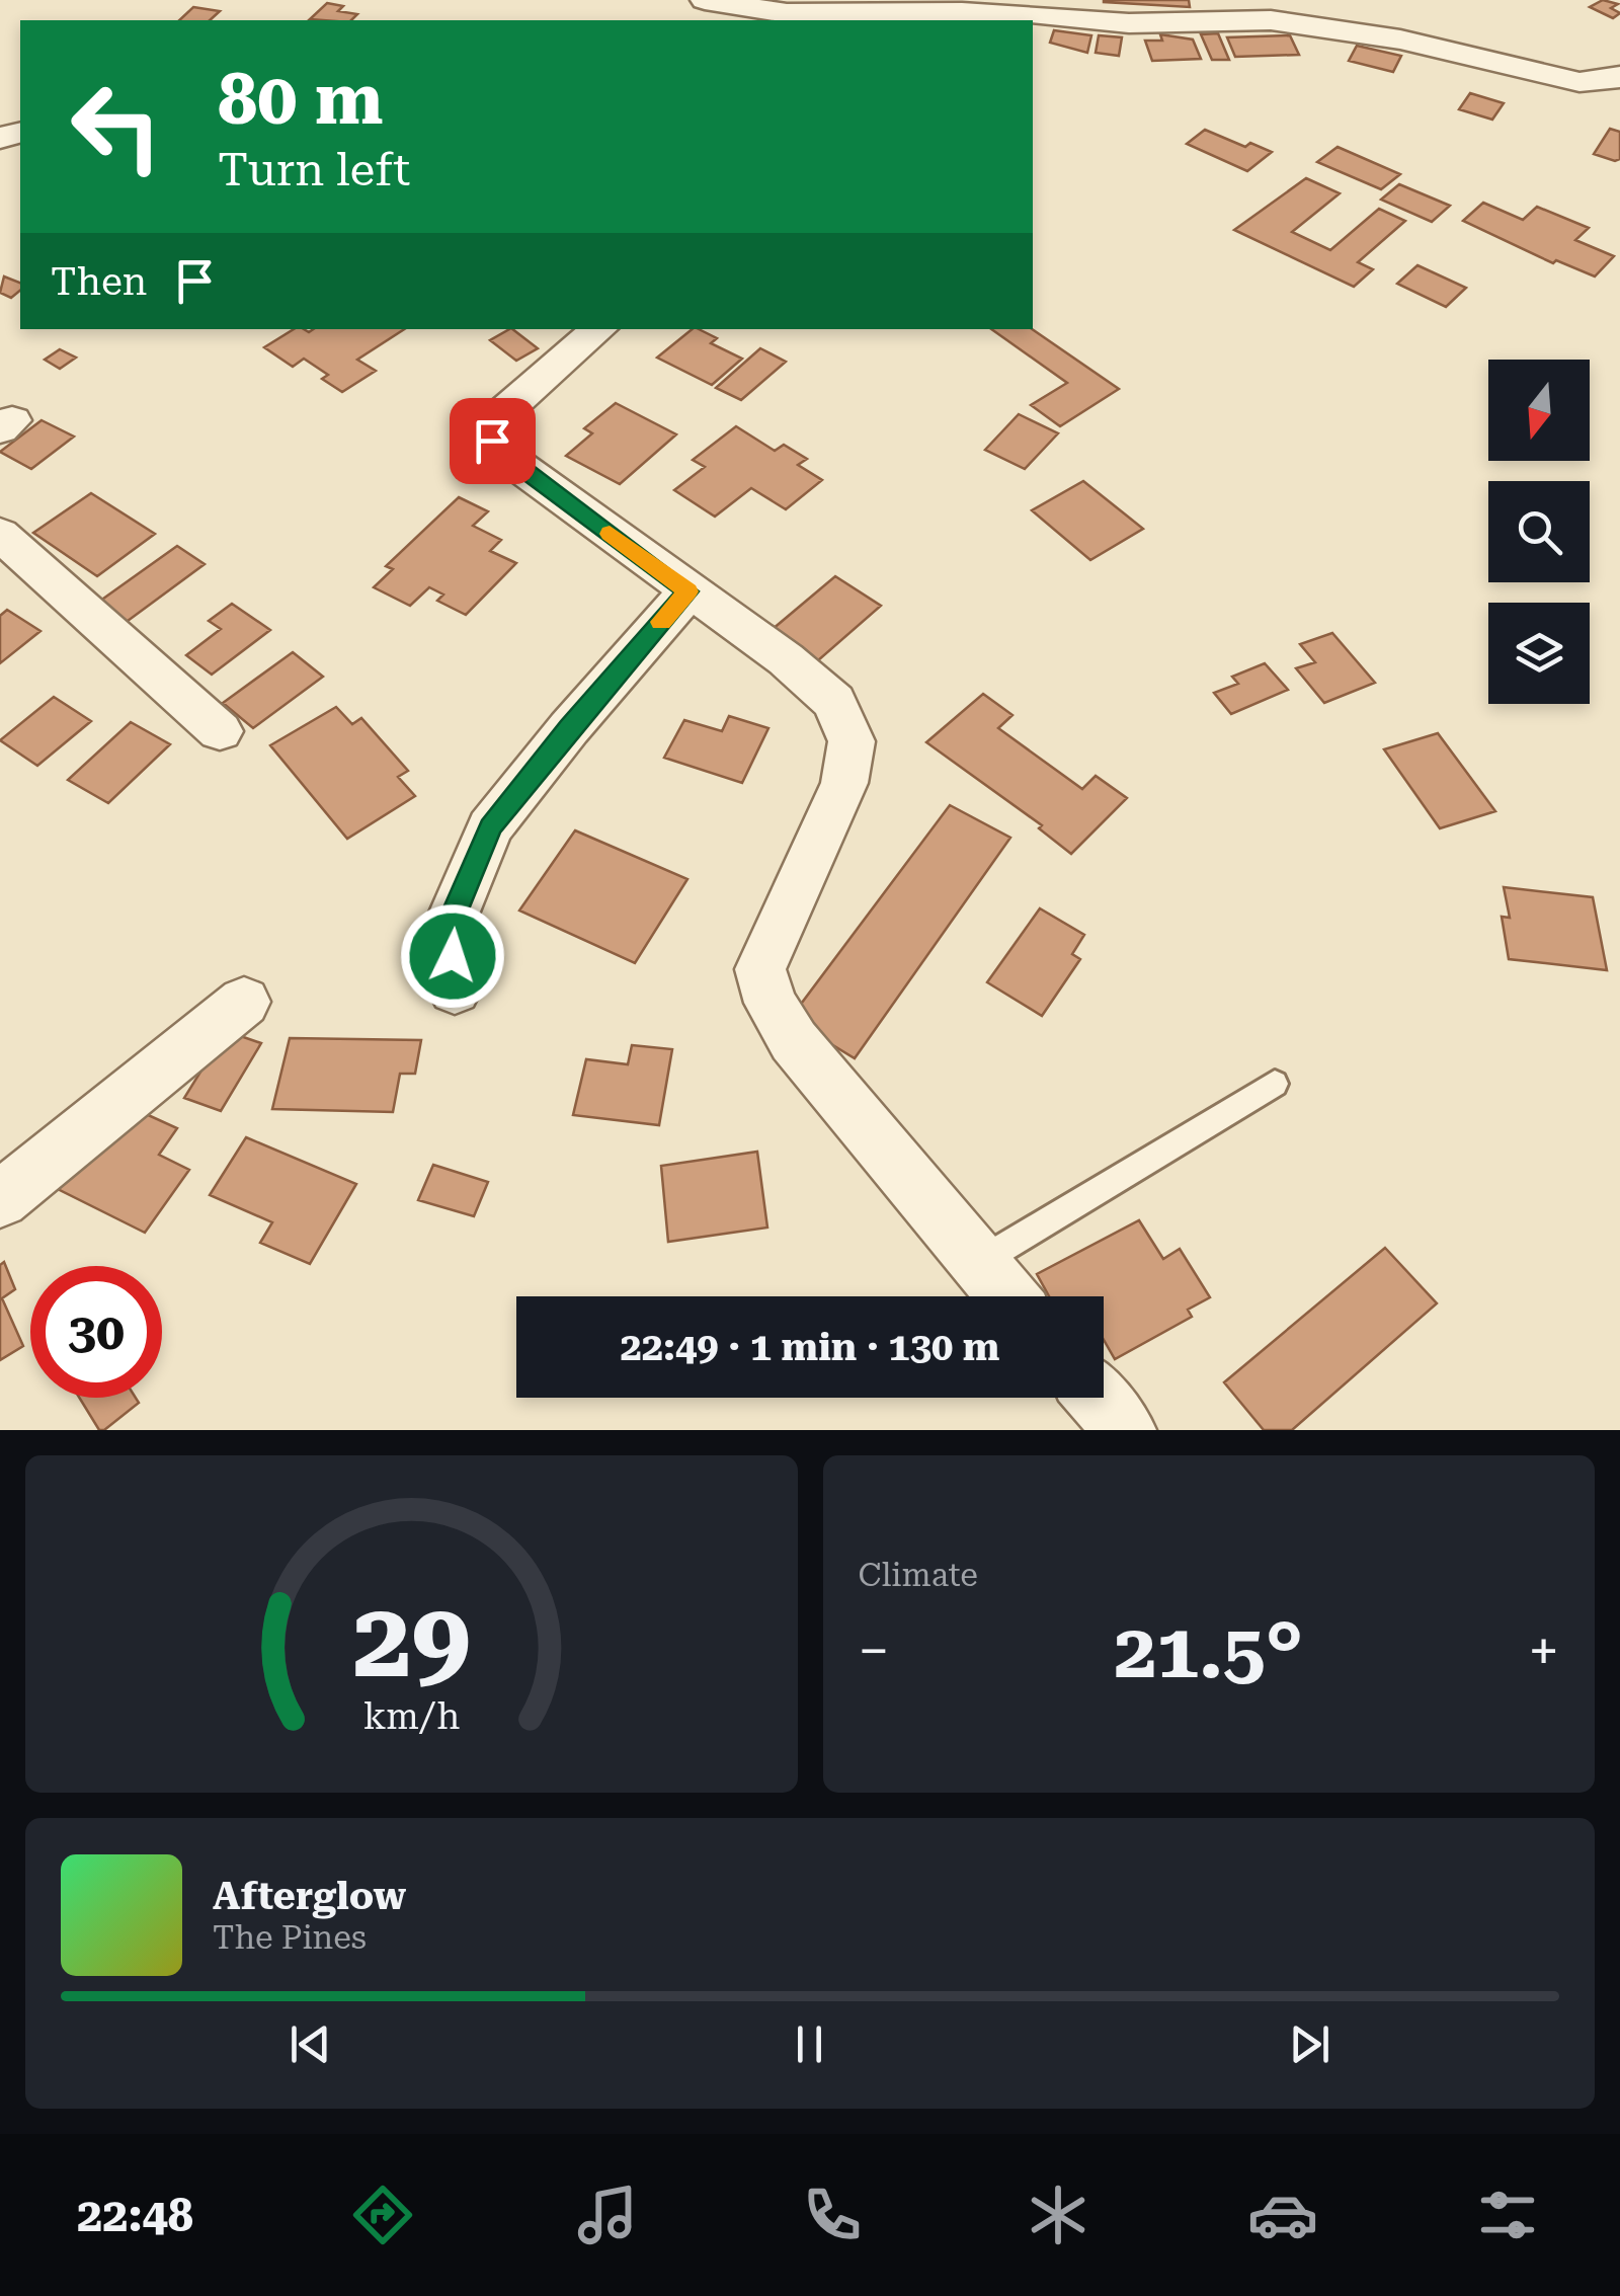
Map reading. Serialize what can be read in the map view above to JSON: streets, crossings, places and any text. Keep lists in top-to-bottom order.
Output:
{
  "north": "bottom",
  "page": {
    "turn": ["80 m", "Turn left"],
    "then": "Then",
    "limit": "30",
    "trip": "22:49 · 1 min · 130 m",
    "tile": "Climate",
    "heat": ["−", "21.5°", "+"],
    "song": ["Afterglow", "The Pines"],
    "tabs": "22:48",
    "gauge": ["29", "km/h"]
  }
}
